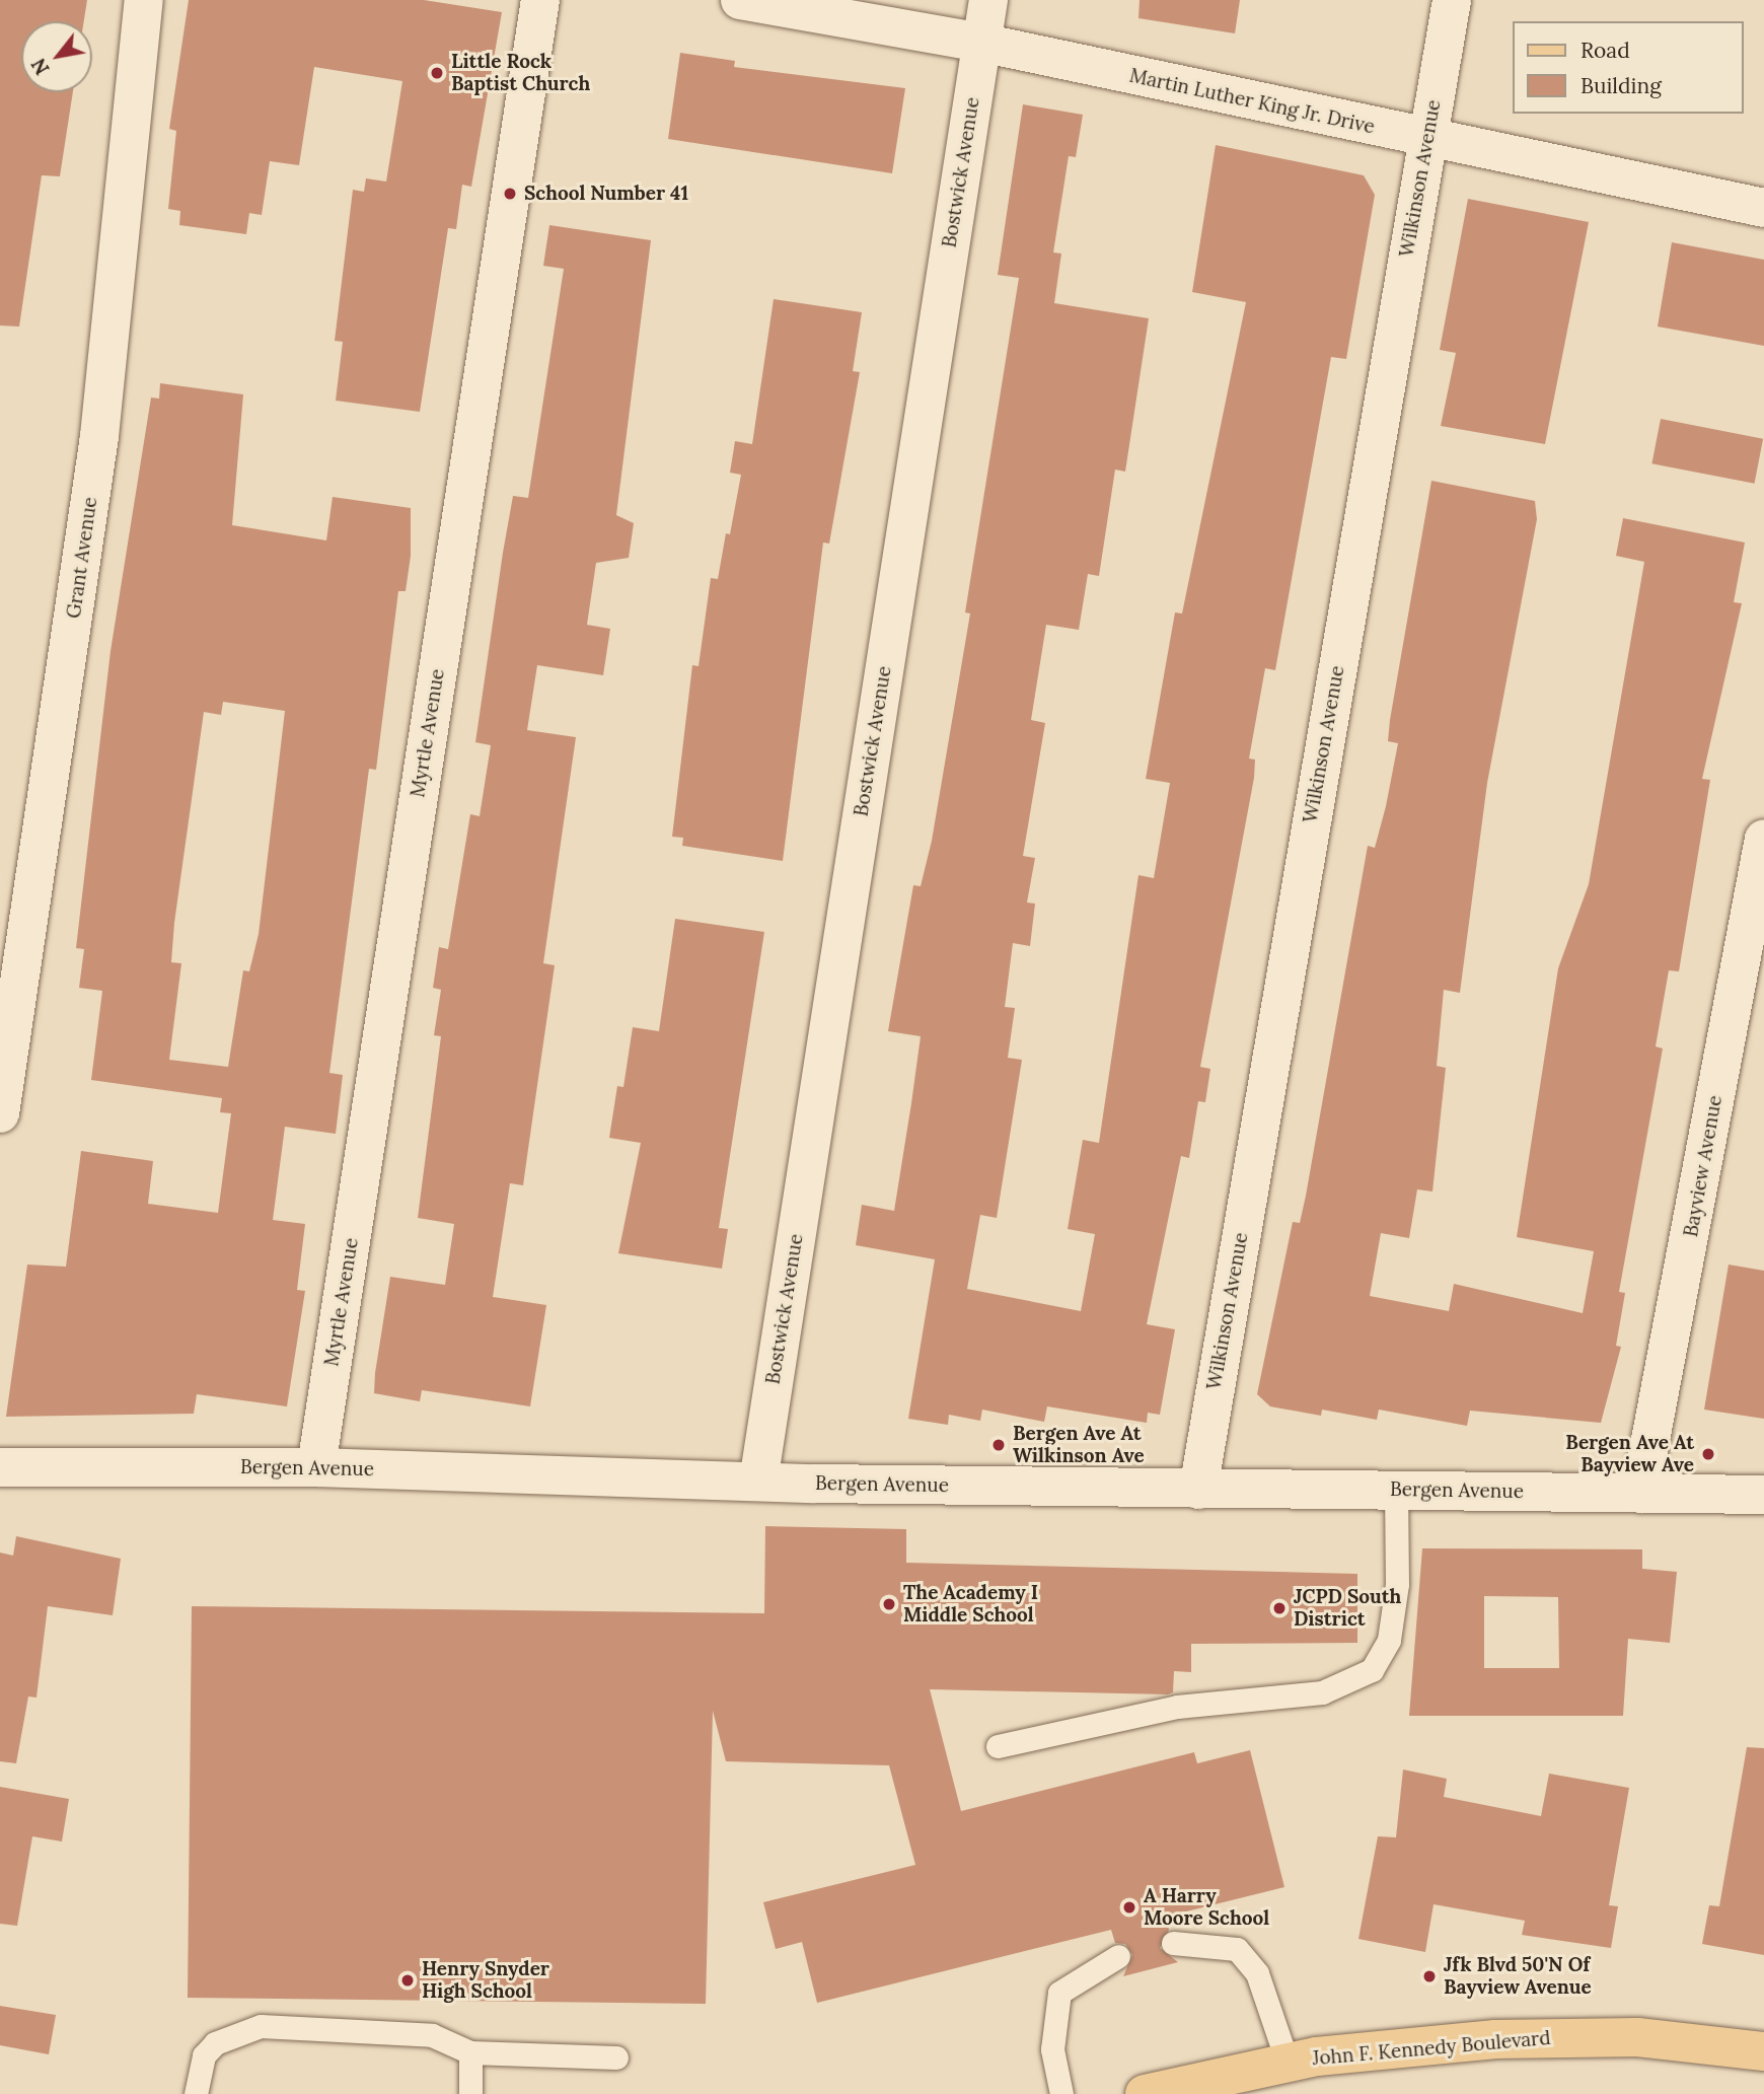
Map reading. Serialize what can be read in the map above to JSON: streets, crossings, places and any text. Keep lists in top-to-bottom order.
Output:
{
  "streets": {
    "main road": ["John F. Kennedy Boulevard"],
    "street": [
      "Martin Luther King Jr. Drive",
      "Bostwick Avenue",
      "Wilkinson Avenue",
      "Grant Avenue",
      "Myrtle Avenue",
      "Bayview Avenue",
      "Bergen Avenue"
    ]
  },
  "crossings": [
    ["Martin Luther King Jr. Drive", "Bostwick Avenue"],
    ["Martin Luther King Jr. Drive", "Wilkinson Avenue"],
    ["Bostwick Avenue", "Bergen Avenue"],
    ["Wilkinson Avenue", "Bergen Avenue"],
    ["Myrtle Avenue", "Bergen Avenue"],
    ["Bayview Avenue", "Bergen Avenue"]
  ],
  "places": [
    "Little Rock Baptist Church",
    "School Number 41",
    "Bergen Ave At Wilkinson Ave",
    "Bergen Ave At Bayview Ave",
    "The Academy I Middle School",
    "JCPD South District",
    "A Harry Moore School",
    "Jfk Blvd 50'N Of Bayview Avenue",
    "Henry Snyder High School"
  ],
  "legend": ["Road", "Building"],
  "north": "bottom left"
}
